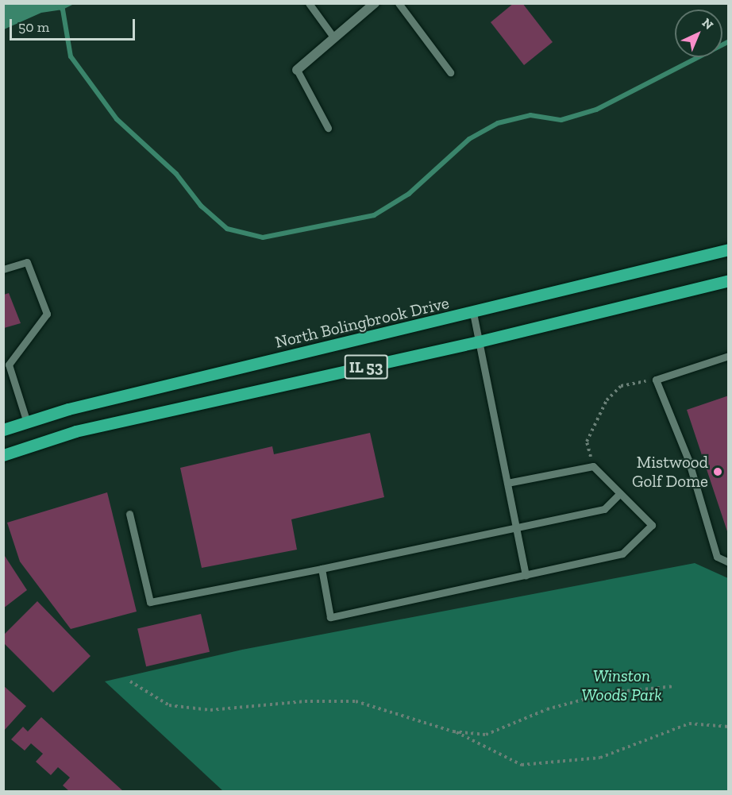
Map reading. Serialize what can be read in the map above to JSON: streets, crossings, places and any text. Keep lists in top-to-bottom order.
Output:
{
  "streets": {
    "main road": ["North Bolingbrook Drive", "IL 53"]
  },
  "parks": ["Winston Woods Park"],
  "places": ["Mistwood Golf Dome"],
  "scale_bar": "50 m",
  "north": "top right"
}
